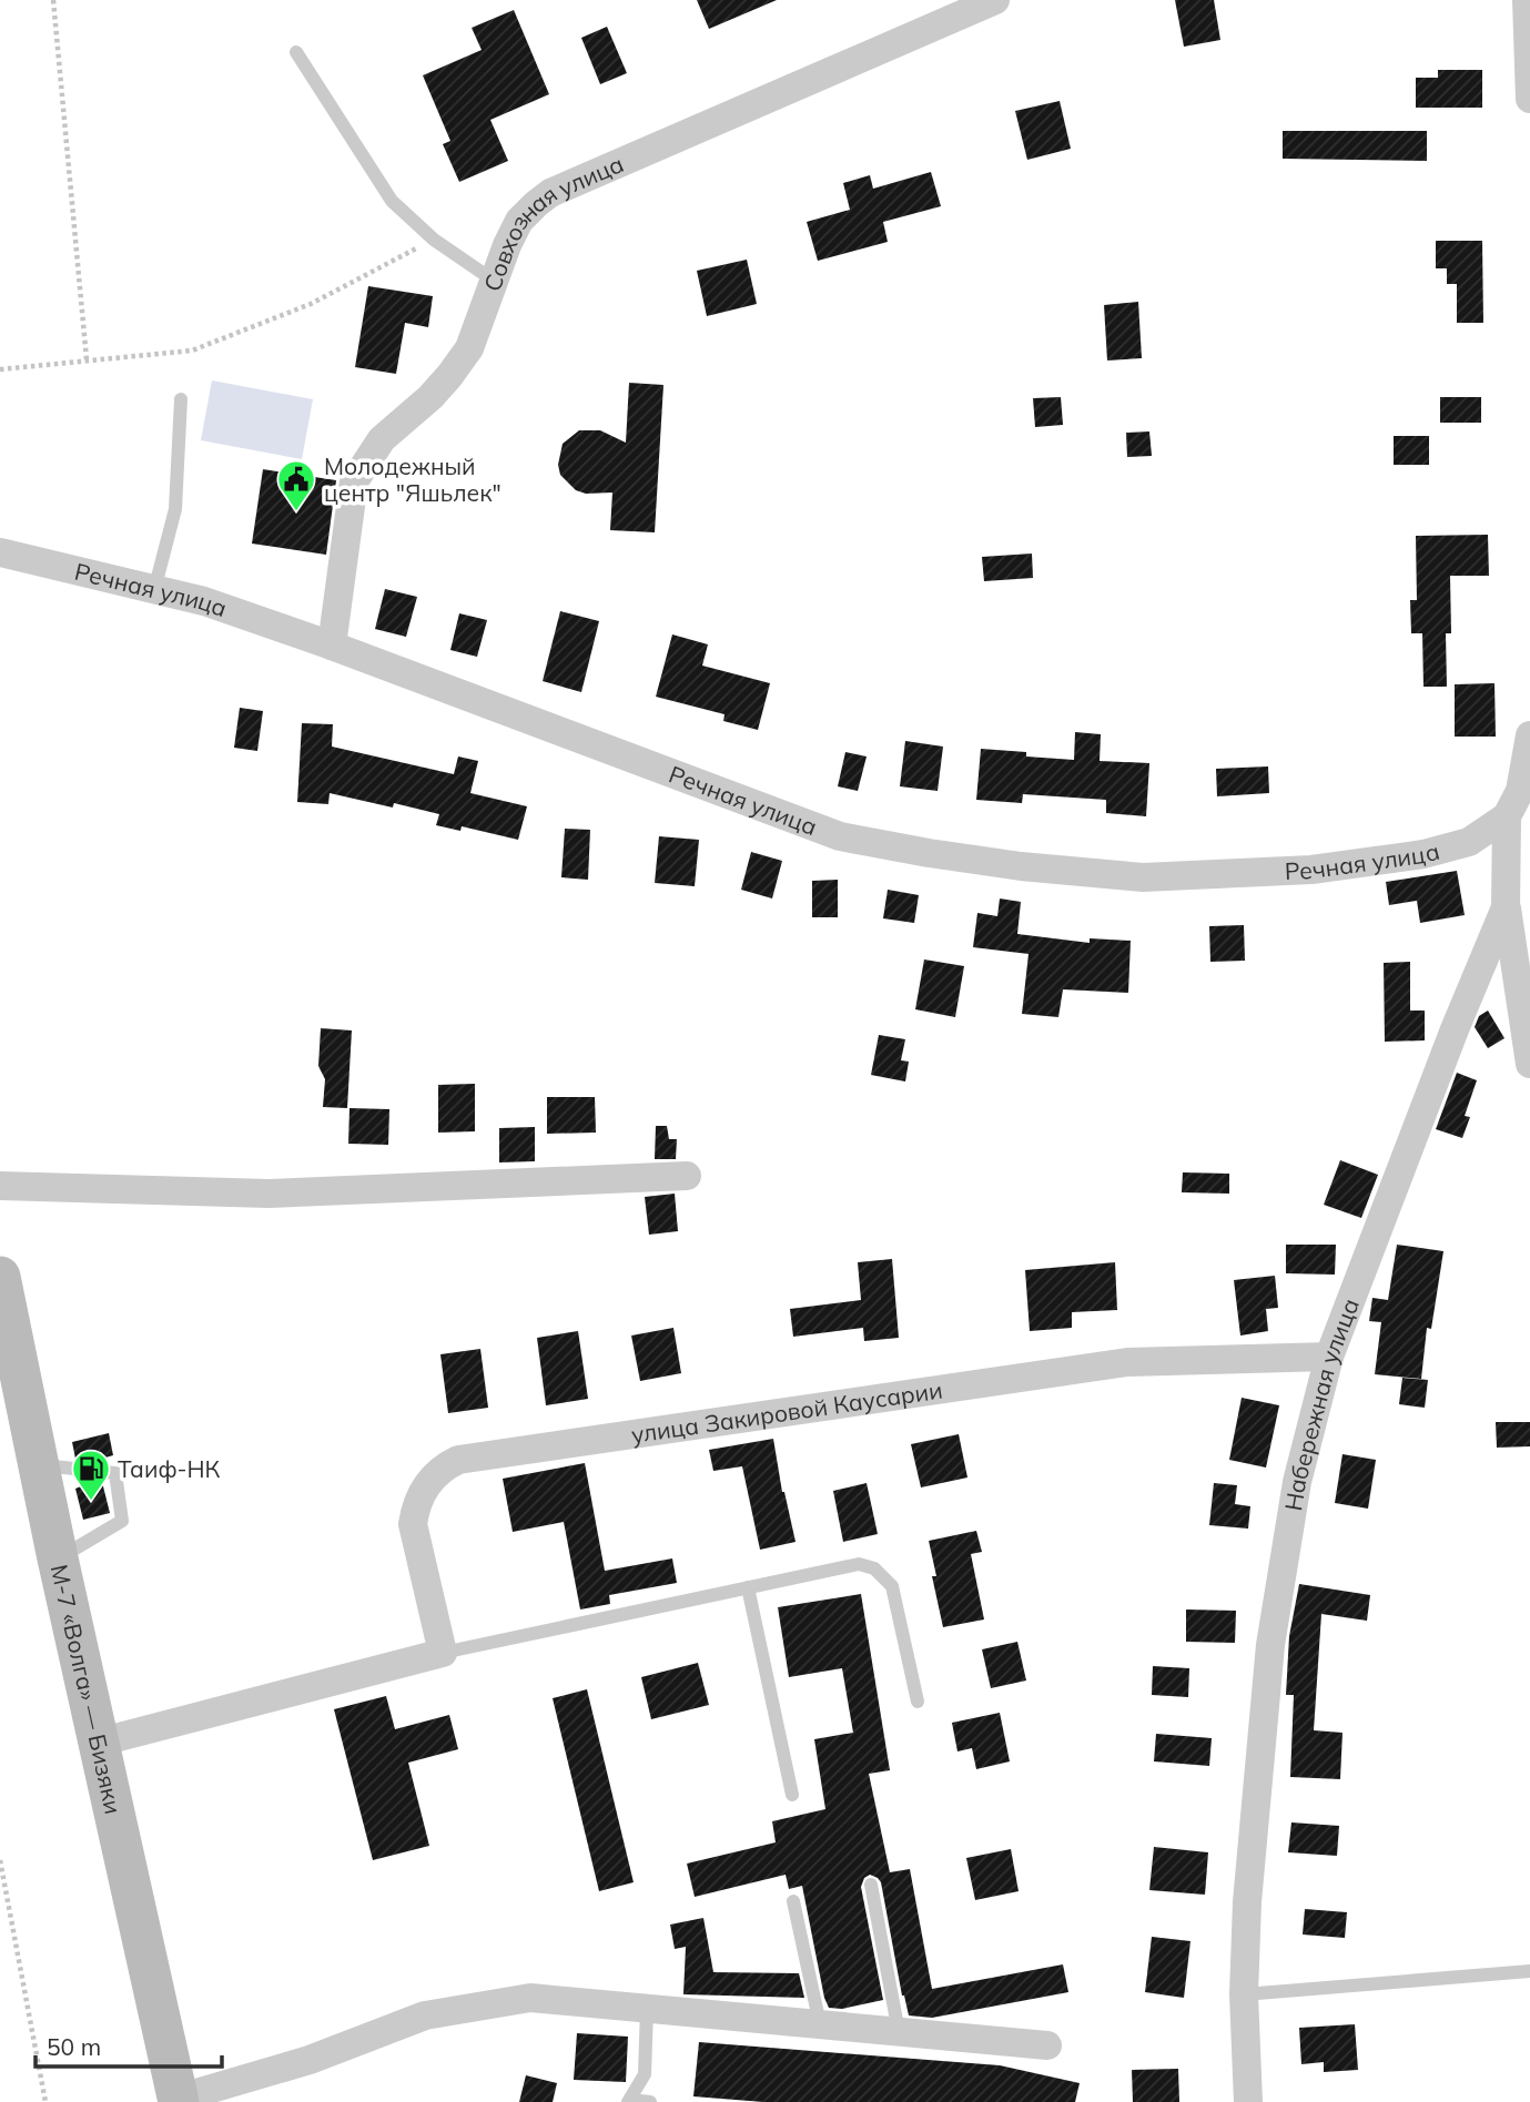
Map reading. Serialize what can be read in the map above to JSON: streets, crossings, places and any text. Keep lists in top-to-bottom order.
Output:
{
  "streets": {
    "main road": ["М-7 «Волга» — Бизяки"],
    "street": [
      "Совхозная улица",
      "Речная улица",
      "Набережная улица",
      "улица Закировой Каусарии"
    ]
  },
  "crossings": [
    ["Совхозная улица", "Речная улица"],
    ["Речная улица", "Набережная улица"],
    ["Набережная улица", "улица Закировой Каусарии"]
  ],
  "places": {
    "public building": ["Молодежный центр \"Яшьлек\""],
    "fuel station": ["Таиф-НК"]
  },
  "scale_bar": "50 m"
}
